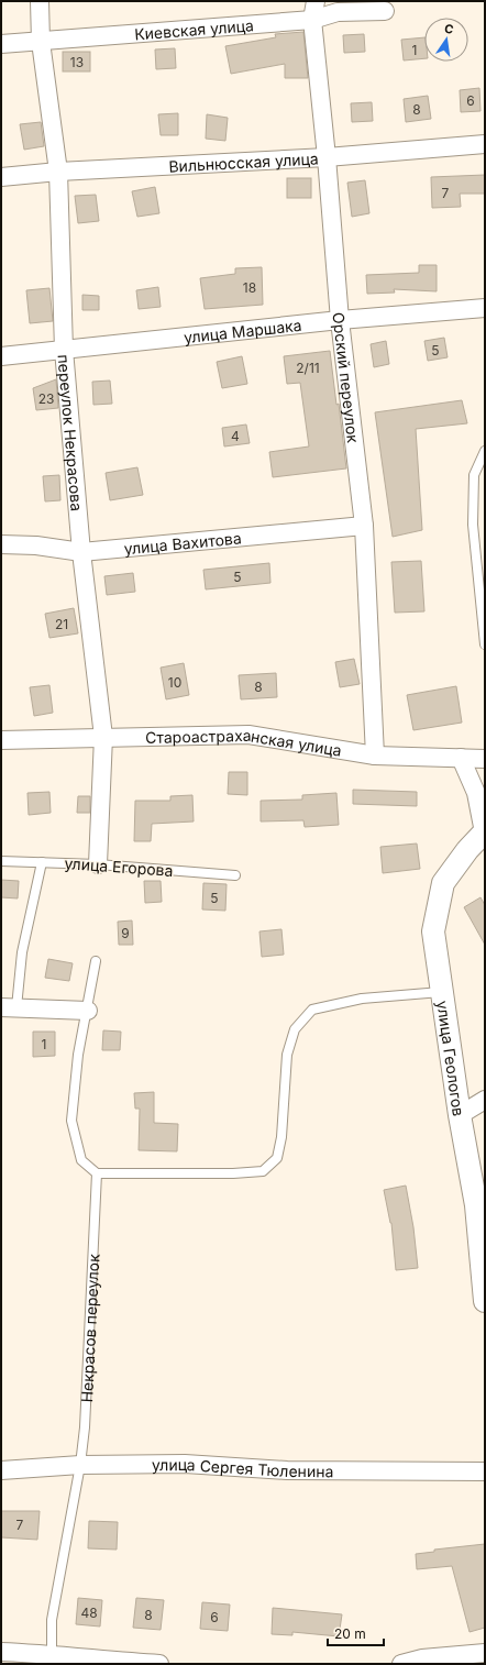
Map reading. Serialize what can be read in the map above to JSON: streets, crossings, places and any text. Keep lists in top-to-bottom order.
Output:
{
  "streets": {
    "street": [
      "Киевская улица",
      "Вильнюсская улица",
      "улица Маршака",
      "Орский переулок",
      "переулок Некрасова",
      "улица Вахитова",
      "Староастраханская улица",
      "улица Геологов",
      "улица Сергея Тюленина"
    ],
    "lane": ["улица Егорова", "Некрасов переулок"]
  },
  "crossings": [
    ["Киевская улица", "Орский переулок"],
    ["Киевская улица", "переулок Некрасова"],
    ["Вильнюсская улица", "Орский переулок"],
    ["Вильнюсская улица", "переулок Некрасова"],
    ["улица Маршака", "Орский переулок"],
    ["улица Маршака", "переулок Некрасова"],
    ["Орский переулок", "улица Вахитова"],
    ["Орский переулок", "Староастраханская улица"],
    ["переулок Некрасова", "улица Вахитова"],
    ["переулок Некрасова", "Староастраханская улица"],
    ["переулок Некрасова", "улица Егорова"],
    ["Некрасов переулок", "улица Сергея Тюленина"]
  ],
  "house_numbers": [
    "1",
    "13",
    "6",
    "8",
    "7",
    "18",
    "5",
    "2/11",
    "23",
    "4",
    "5",
    "21",
    "10",
    "8",
    "5",
    "9",
    "1",
    "7",
    "48",
    "8",
    "6"
  ],
  "scale_bar": "20 m",
  "north": "top"
}
